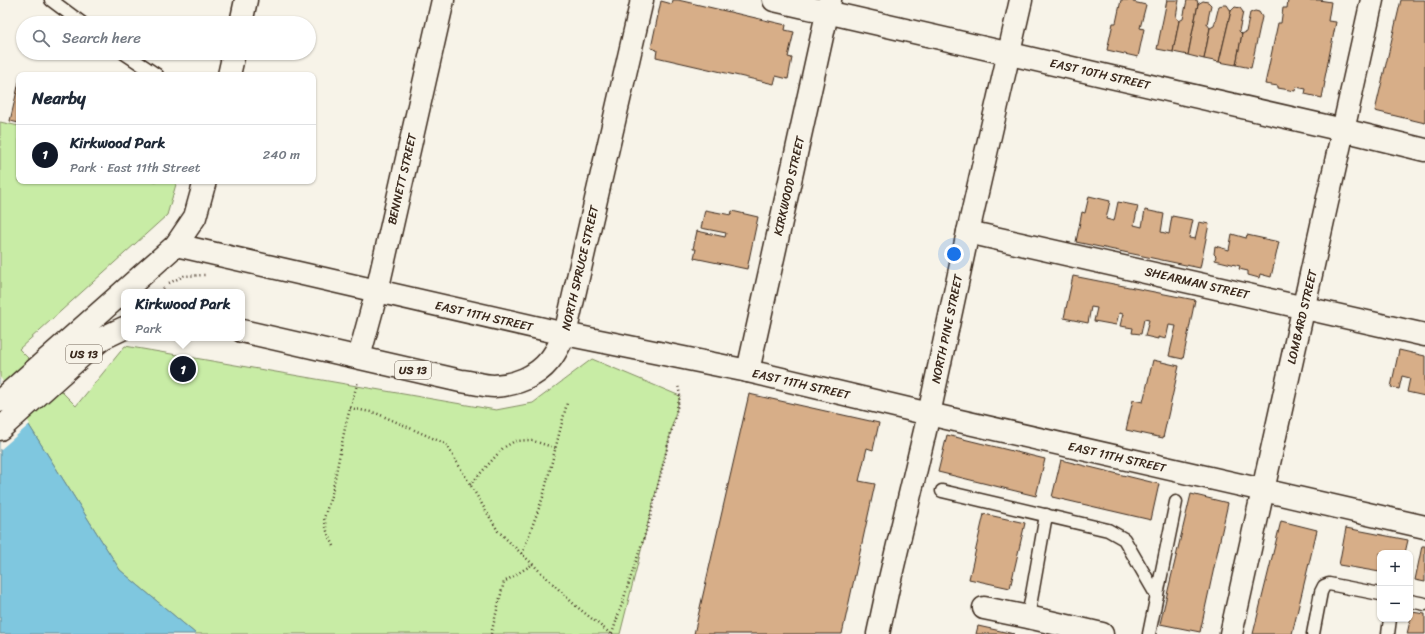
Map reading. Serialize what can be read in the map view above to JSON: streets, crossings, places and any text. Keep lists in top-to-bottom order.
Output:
{
  "streets": {
    "street": [
      "EAST 10TH STREET",
      "BENNETT STREET",
      "KIRKWOOD STREET",
      "NORTH SPRUCE STREET",
      "SHEARMAN STREET",
      "EAST 11TH STREET",
      "LOMBARD STREET",
      "NORTH PINE STREET",
      "US 13"
    ]
  },
  "crossings": [
    ["EAST 10TH STREET", "KIRKWOOD STREET"],
    ["EAST 10TH STREET", "LOMBARD STREET"],
    ["EAST 10TH STREET", "NORTH PINE STREET"],
    ["BENNETT STREET", "NORTH SPRUCE STREET"],
    ["BENNETT STREET", "EAST 11TH STREET"],
    ["KIRKWOOD STREET", "EAST 11TH STREET"],
    ["NORTH SPRUCE STREET", "EAST 11TH STREET"],
    ["SHEARMAN STREET", "LOMBARD STREET"],
    ["SHEARMAN STREET", "NORTH PINE STREET"],
    ["EAST 11TH STREET", "LOMBARD STREET"],
    ["EAST 11TH STREET", "NORTH PINE STREET"],
    ["EAST 11TH STREET", "US 13"]
  ],
  "page": {
    "search": "Search here",
    "heading": "Nearby",
    "list": [
      {
        "mark": "1",
        "name": "Kirkwood Park",
        "note": "Park · East 11th Street",
        "value": "240 m"
      }
    ],
    "popup": ["Kirkwood Park", "Park"],
    "pins": "1",
    "map_buttons": ["+", "−"]
  }
}
